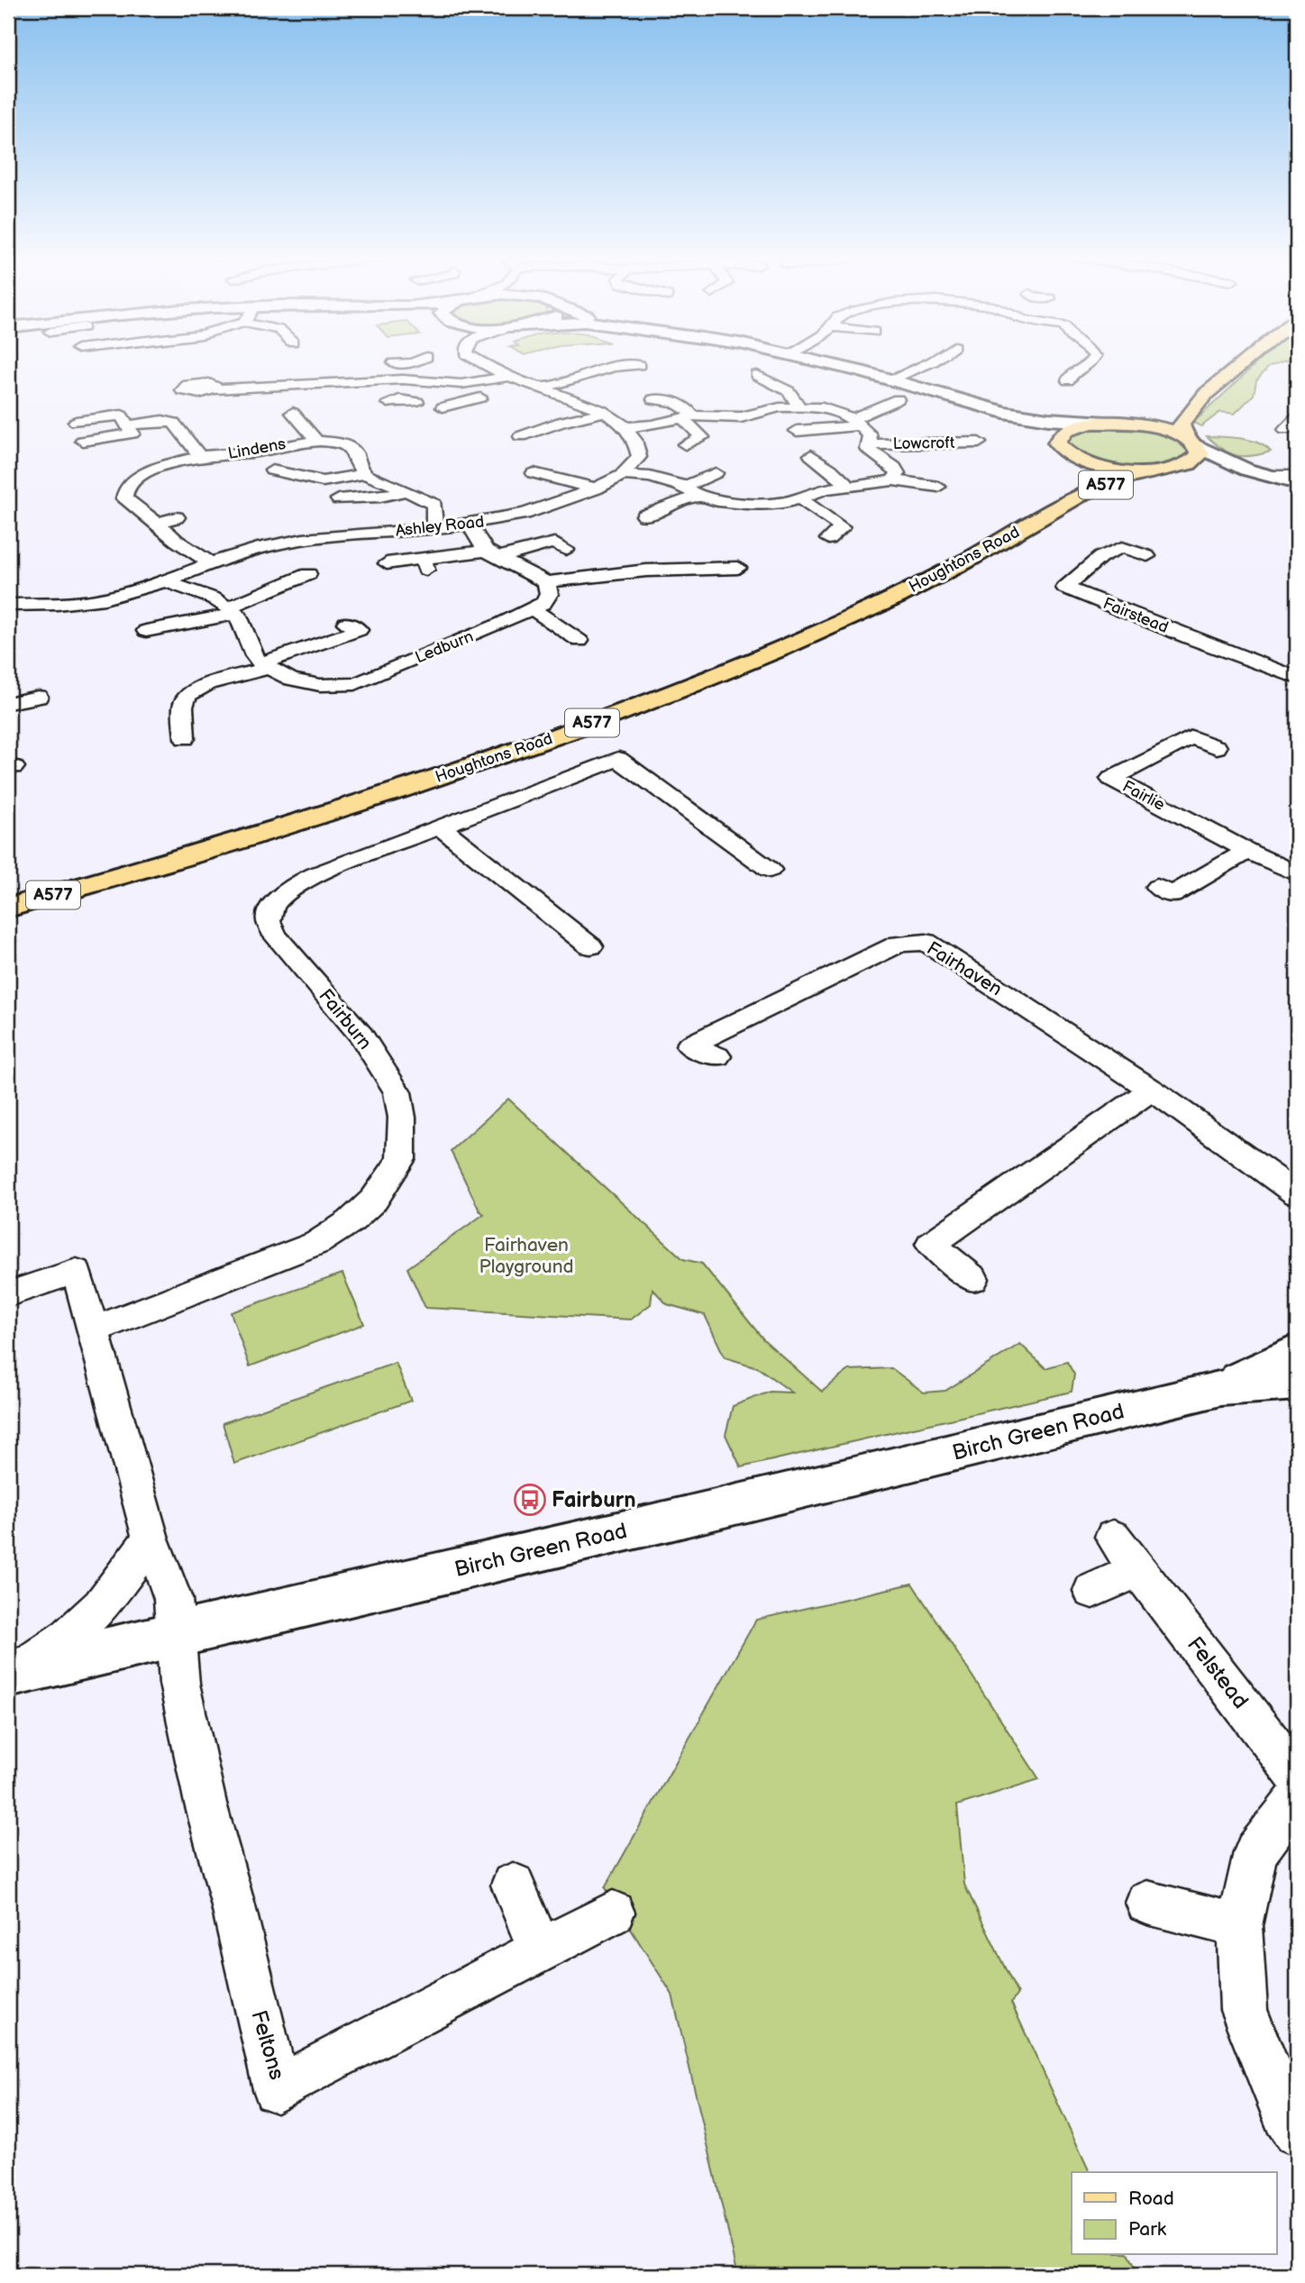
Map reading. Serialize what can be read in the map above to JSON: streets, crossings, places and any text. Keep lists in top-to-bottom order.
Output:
{
  "streets": {
    "main road": ["A577", "Houghtons Road"],
    "street": [
      "Lowcroft",
      "Lindens",
      "Ashley Road",
      "Fairstead",
      "Ledburn",
      "Fairlie",
      "Fairhaven",
      "Fairburn",
      "Birch Green Road",
      "Felstead",
      "Feltons"
    ]
  },
  "crossings": [
    ["Lowcroft", "Ashley Road"],
    ["Lindens", "Ashley Road"],
    ["A577", "Houghtons Road"],
    ["Birch Green Road", "Feltons"]
  ],
  "parks": ["Fairhaven Playground"],
  "places": {
    "bus stop": ["Fairburn"]
  },
  "legend": ["Road", "Park"]
}
